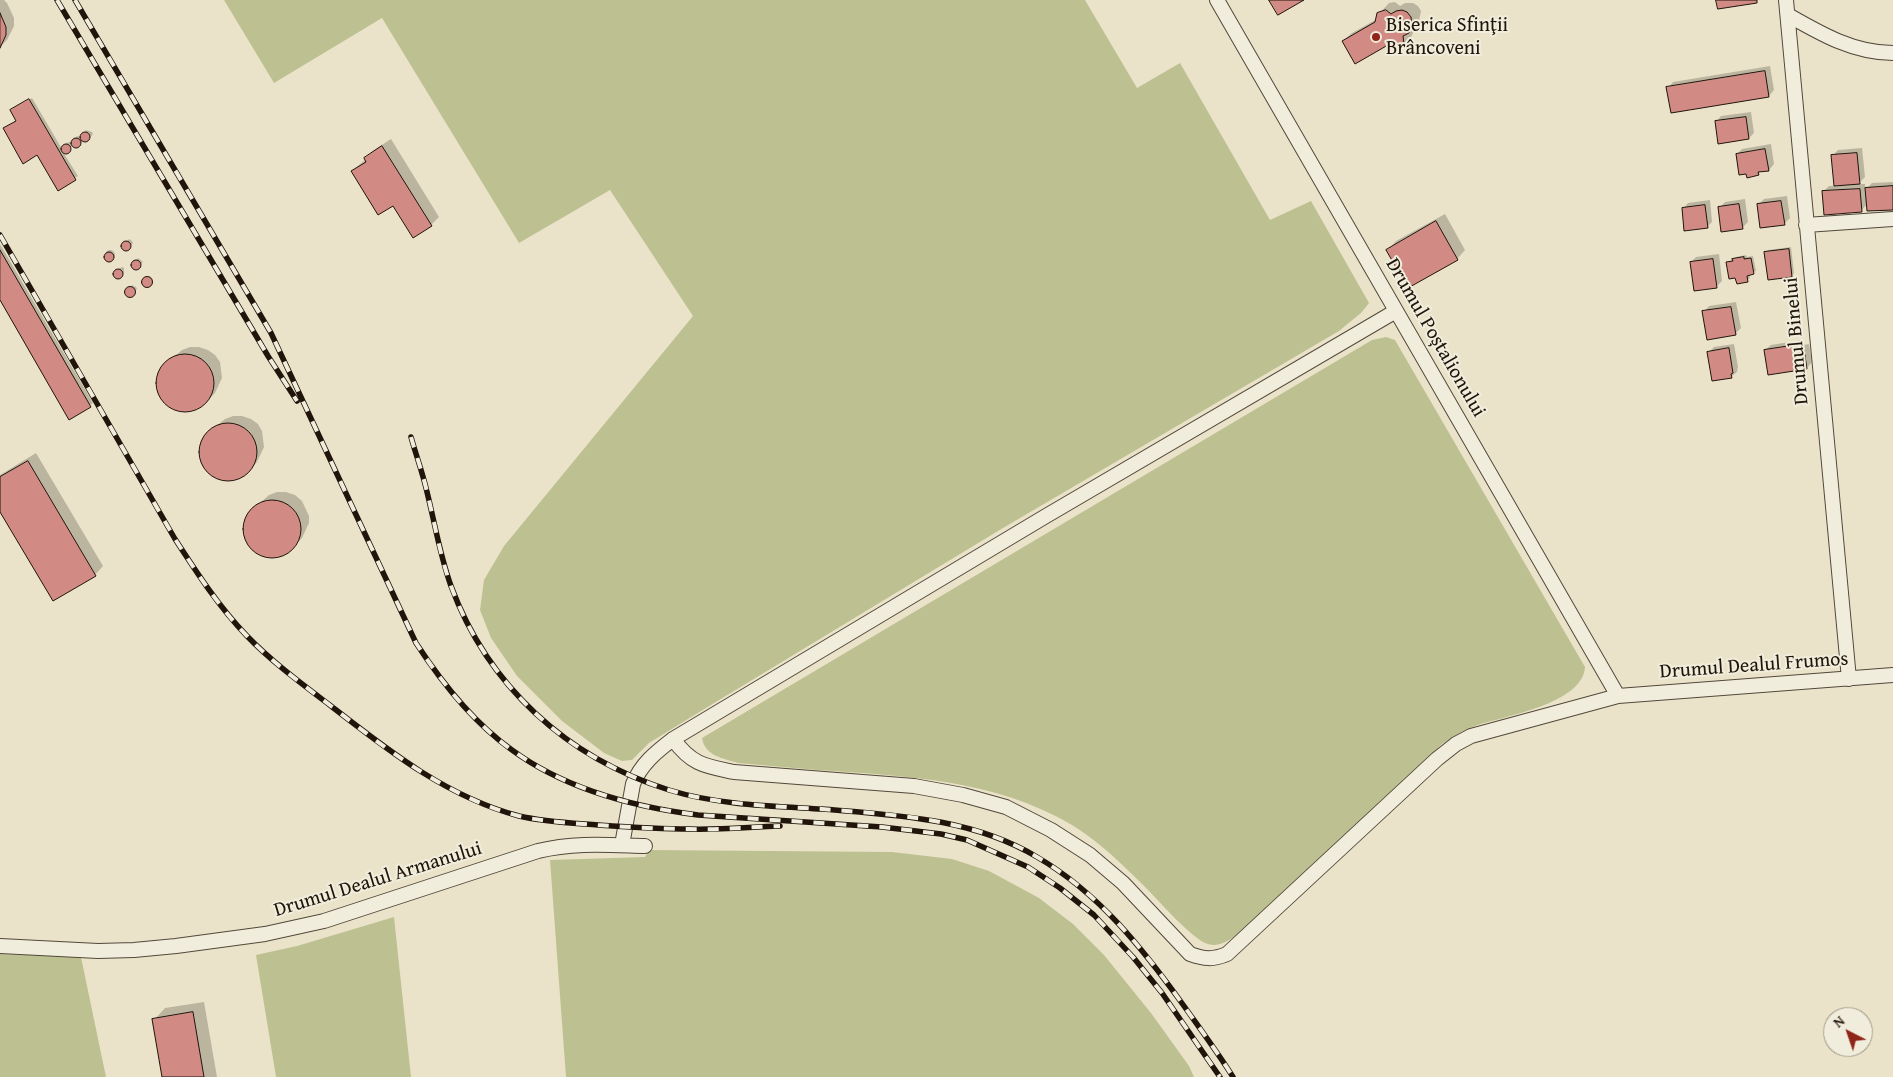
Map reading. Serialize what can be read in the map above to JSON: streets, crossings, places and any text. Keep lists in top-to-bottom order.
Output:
{
  "streets": {
    "street": [
      "Drumul Poștalionului",
      "Drumul Binelui",
      "Drumul Dealul Frumos",
      "Drumul Dealul Armanului"
    ]
  },
  "crossings": [
    ["Drumul Poștalionului", "Drumul Dealul Frumos"],
    ["Drumul Binelui", "Drumul Dealul Frumos"]
  ],
  "places": ["Biserica Sfinţii Brâncoveni"],
  "north": "top left"
}
